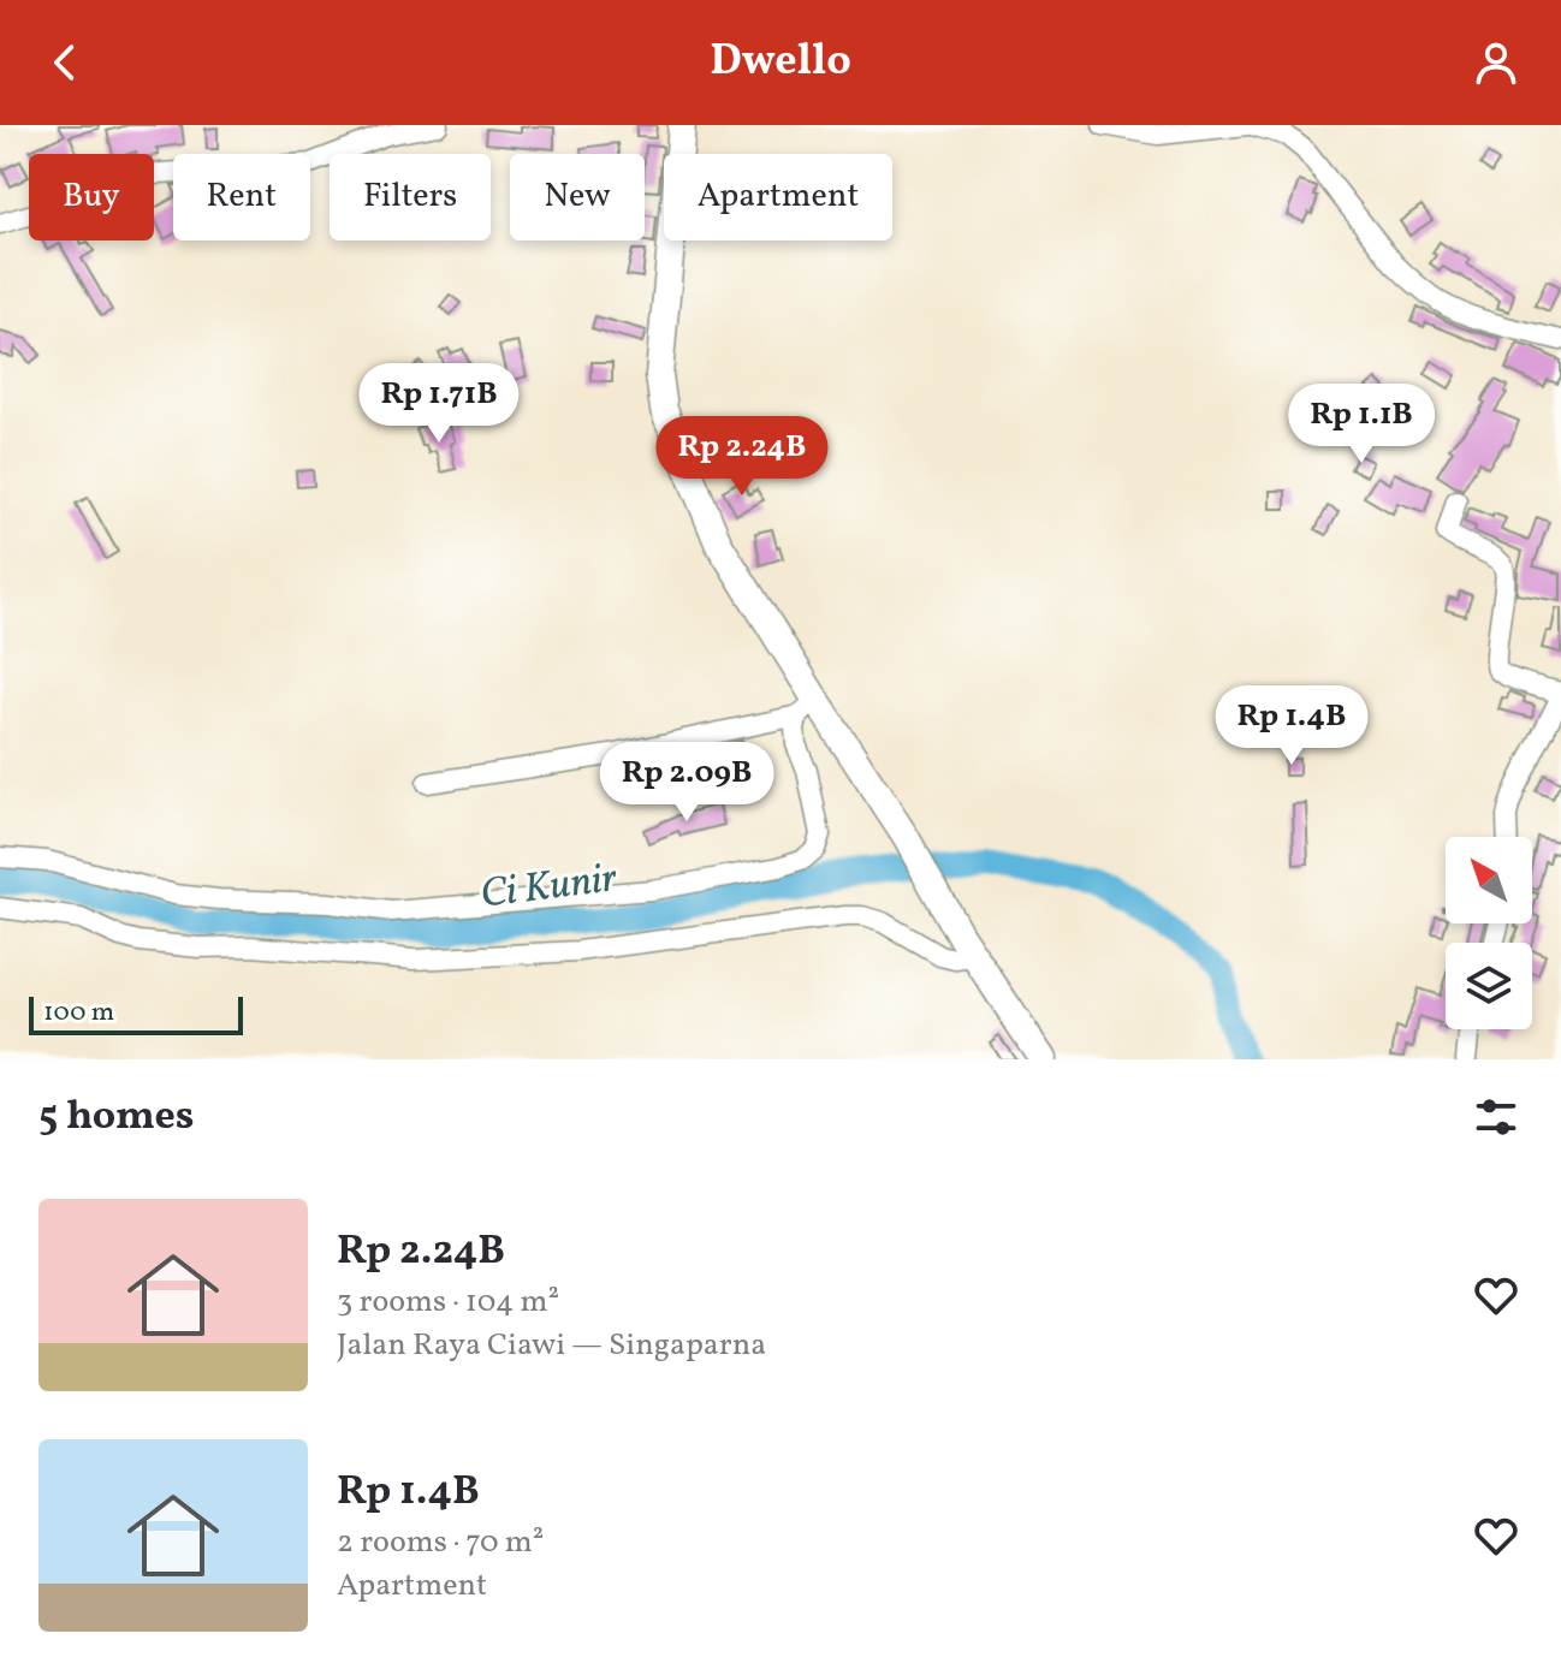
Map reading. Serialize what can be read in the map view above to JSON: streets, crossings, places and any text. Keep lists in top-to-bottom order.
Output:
{
  "water": ["Ci Kunir"],
  "scale_bar": "100 m",
  "north": "top left",
  "page": {
    "header": "Dwello",
    "chip": [
      "Buy",
      "Rent",
      "Filters",
      "New",
      "Apartment"
    ],
    "price": [
      "Rp 1.71B",
      "Rp 1.1B",
      "Rp 2.24B",
      "Rp 1.4B",
      "Rp 2.09B"
    ],
    "scale": "100 m",
    "heading": "5 homes",
    "list": [
      {
        "name": "Rp 2.24B",
        "note": "3 rooms · 104 m² · Jalan Raya Ciawi — Singaparna"
      },
      {
        "name": "Rp 1.4B",
        "note": "2 rooms · 70 m² · Apartment"
      }
    ]
  }
}
